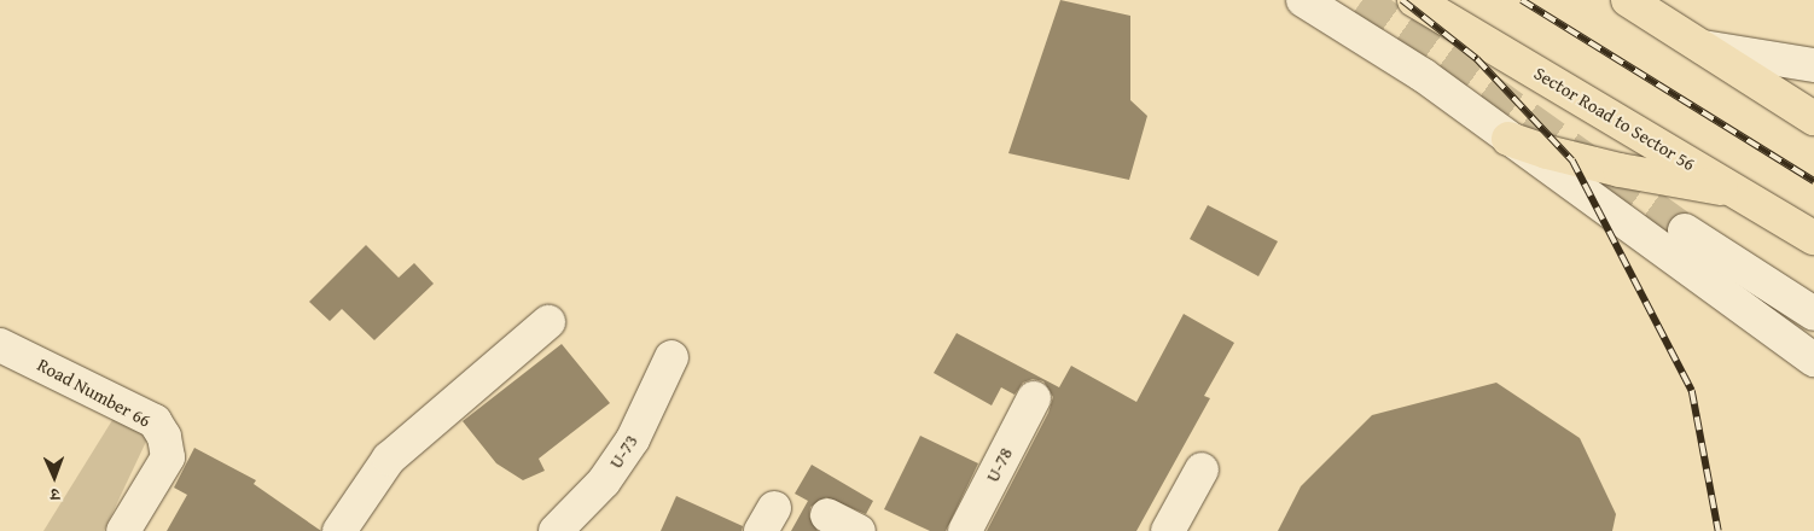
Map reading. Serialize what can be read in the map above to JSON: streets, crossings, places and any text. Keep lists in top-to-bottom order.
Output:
{
  "streets": {
    "main road": ["Sector Road to Sector 56"],
    "street": ["Road Number 66", "U-73", "U-78"]
  },
  "north": "bottom"
}
